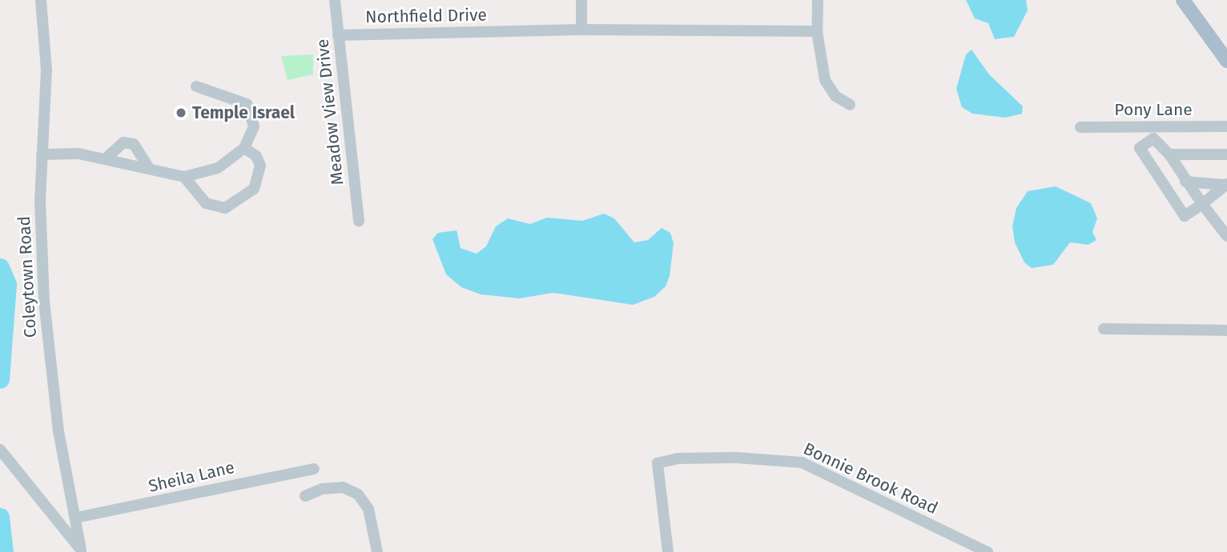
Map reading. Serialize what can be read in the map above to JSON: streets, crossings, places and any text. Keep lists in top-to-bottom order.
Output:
{
  "streets": {
    "street": [
      "Northfield Drive",
      "Pony Lane",
      "Meadow View Drive",
      "Coleytown Road",
      "Sheila Lane",
      "Bonnie Brook Road"
    ]
  },
  "crossings": [
    ["Northfield Drive", "Meadow View Drive"],
    ["Coleytown Road", "Sheila Lane"]
  ],
  "places": ["Temple Israel"]
}
